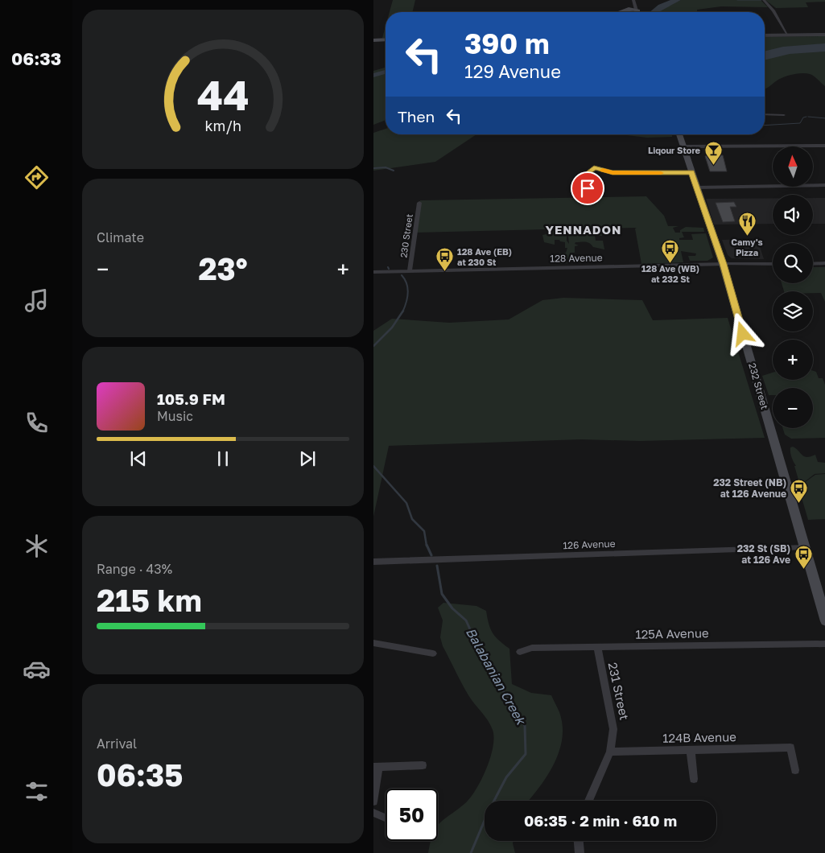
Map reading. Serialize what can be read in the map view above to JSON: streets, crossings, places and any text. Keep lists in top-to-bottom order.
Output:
{
  "streets": {
    "main road": ["232 Street"],
    "street": [
      "230 Street",
      "128 Avenue",
      "126 Avenue",
      "125A Avenue",
      "231 Street",
      "124B Avenue"
    ]
  },
  "crossings": [
    ["230 Street", "128 Avenue"],
    ["128 Avenue", "232 Street"],
    ["232 Street", "126 Avenue"],
    ["125A Avenue", "231 Street"],
    ["231 Street", "124B Avenue"]
  ],
  "districts": ["YENNADON"],
  "water": ["Balabanian Creek"],
  "places": {
    "bar": ["Liqour Store"],
    "restaurant": ["Camy's Pizza"],
    "bus stop": [
      "128 Ave (WB) at 232 St",
      "128 Ave (EB) at 230 St",
      "232 Street (NB) at 126 Avenue",
      "232 St (SB) at 126 Ave"
    ]
  },
  "north": "top",
  "page": {
    "tabs": "06:33",
    "turn": ["390 m", "129 Avenue"],
    "then": "Then",
    "map_buttons": ["+", "−"],
    "tile": [
      "Climate",
      ["Range · 43%", "215 km"],
      ["Arrival", "06:35"]
    ],
    "heat": ["−", "23°", "+"],
    "song": ["105.9 FM", "Music"],
    "limit": "50",
    "trip": "06:35 · 2 min · 610 m",
    "gauge": ["44", "km/h"]
  }
}
